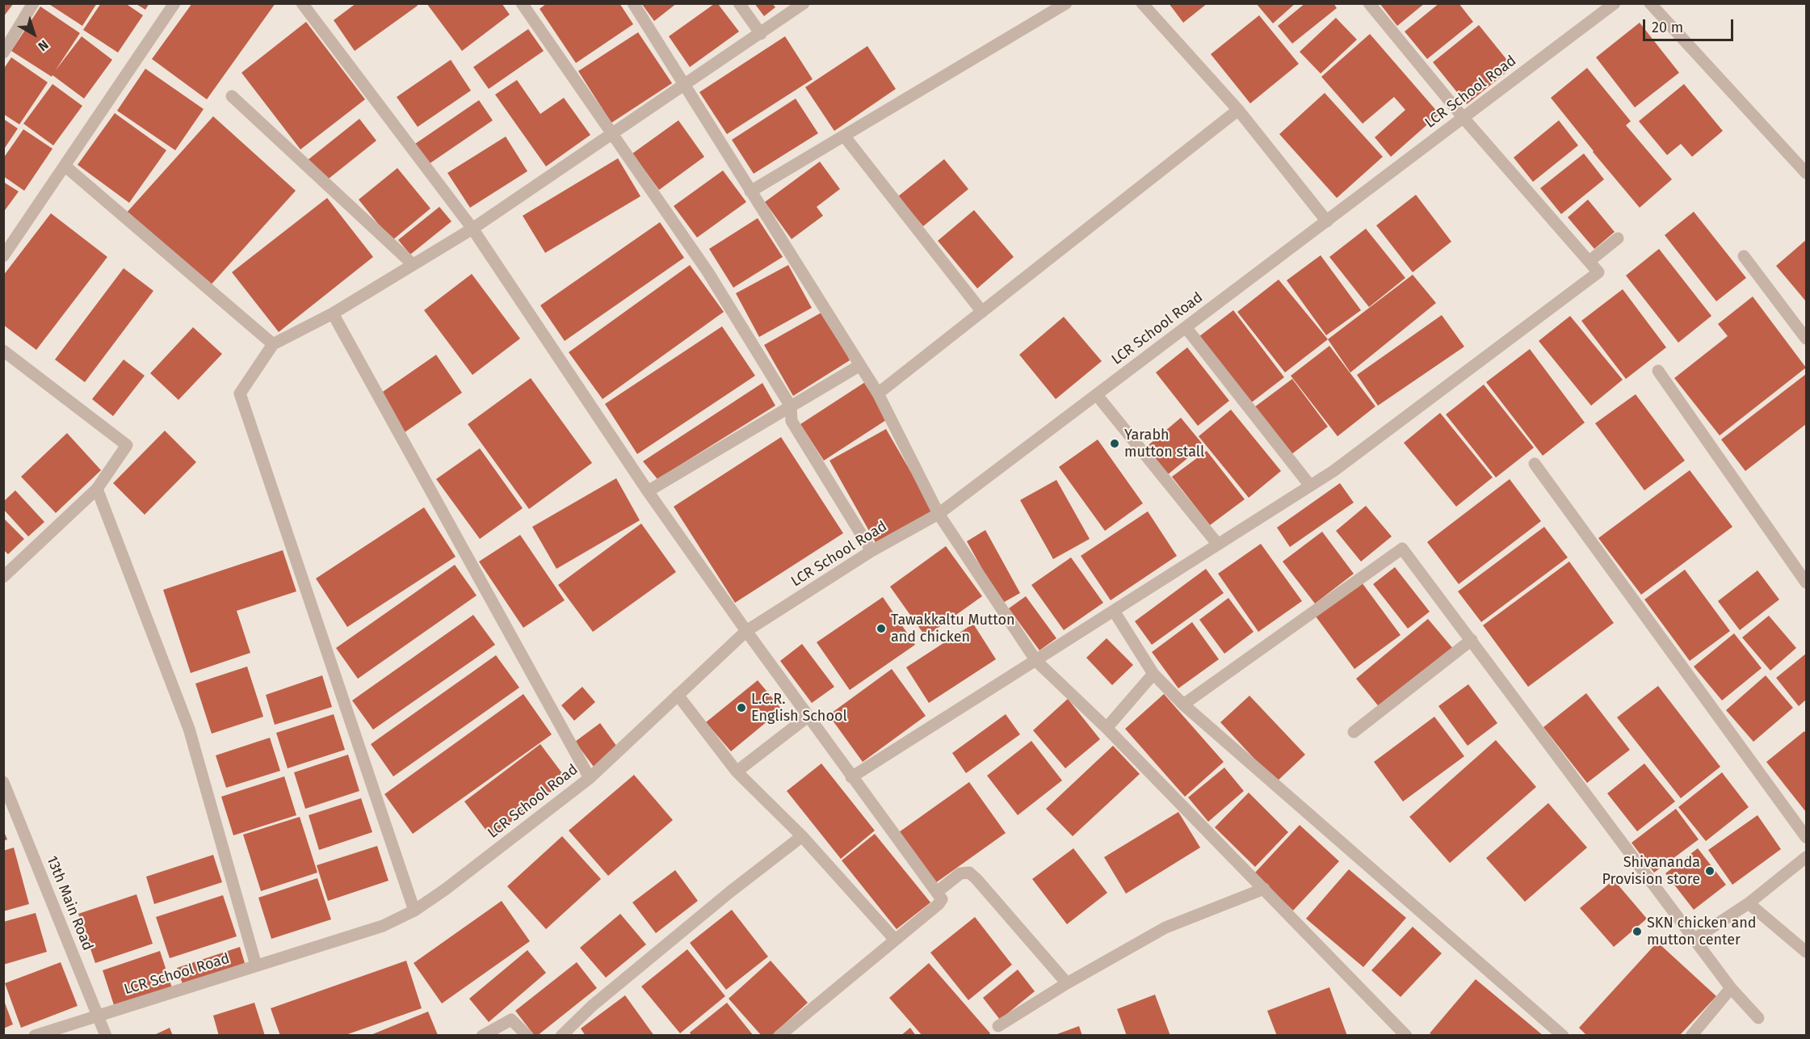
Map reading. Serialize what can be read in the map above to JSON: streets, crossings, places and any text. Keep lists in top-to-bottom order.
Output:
{
  "streets": {
    "street": ["LCR School Road", "13th Main Road"]
  },
  "crossings": [
    ["LCR School Road", "13th Main Road"]
  ],
  "places": [
    "Yarabh mutton stall",
    "Tawakkaltu Mutton and chicken",
    "L.C.R. English School",
    "Shivananda Provision store",
    "SKN chicken and mutton center"
  ],
  "scale_bar": "20 m",
  "north": "bottom right"
}
